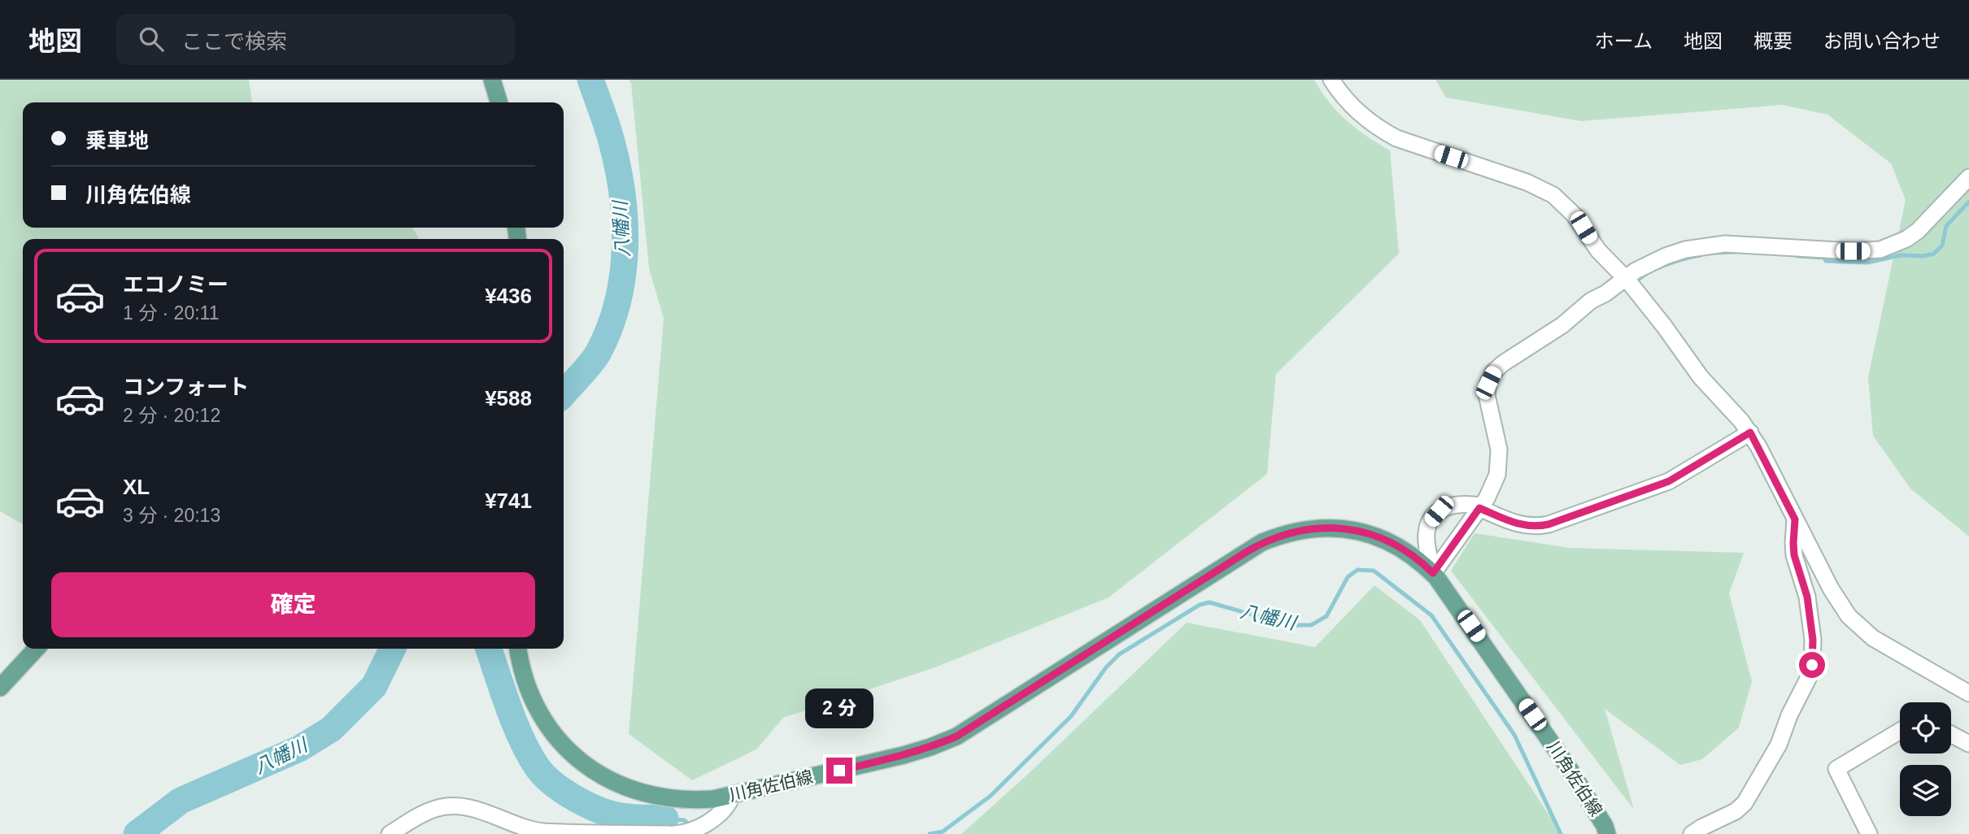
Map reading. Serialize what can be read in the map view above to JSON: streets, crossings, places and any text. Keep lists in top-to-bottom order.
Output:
{
  "streets": {
    "main road": ["川角佐伯線"]
  },
  "water": ["八幡川"],
  "page": {
    "header": "地図",
    "search": "ここで検索",
    "nav": [
      "ホーム",
      "地図",
      "概要",
      "お問い合わせ"
    ],
    "banner": ["乗車地", "川角佐伯線"],
    "list": [
      {
        "name": "エコノミー",
        "note": "1 分 · 20:11",
        "value": "¥436"
      },
      {
        "name": "コンフォート",
        "note": "2 分 · 20:12",
        "value": "¥588"
      },
      {
        "name": "XL",
        "note": "3 分 · 20:13",
        "value": "¥741"
      }
    ],
    "buttons": "確定",
    "bubble": "2 分"
  }
}
